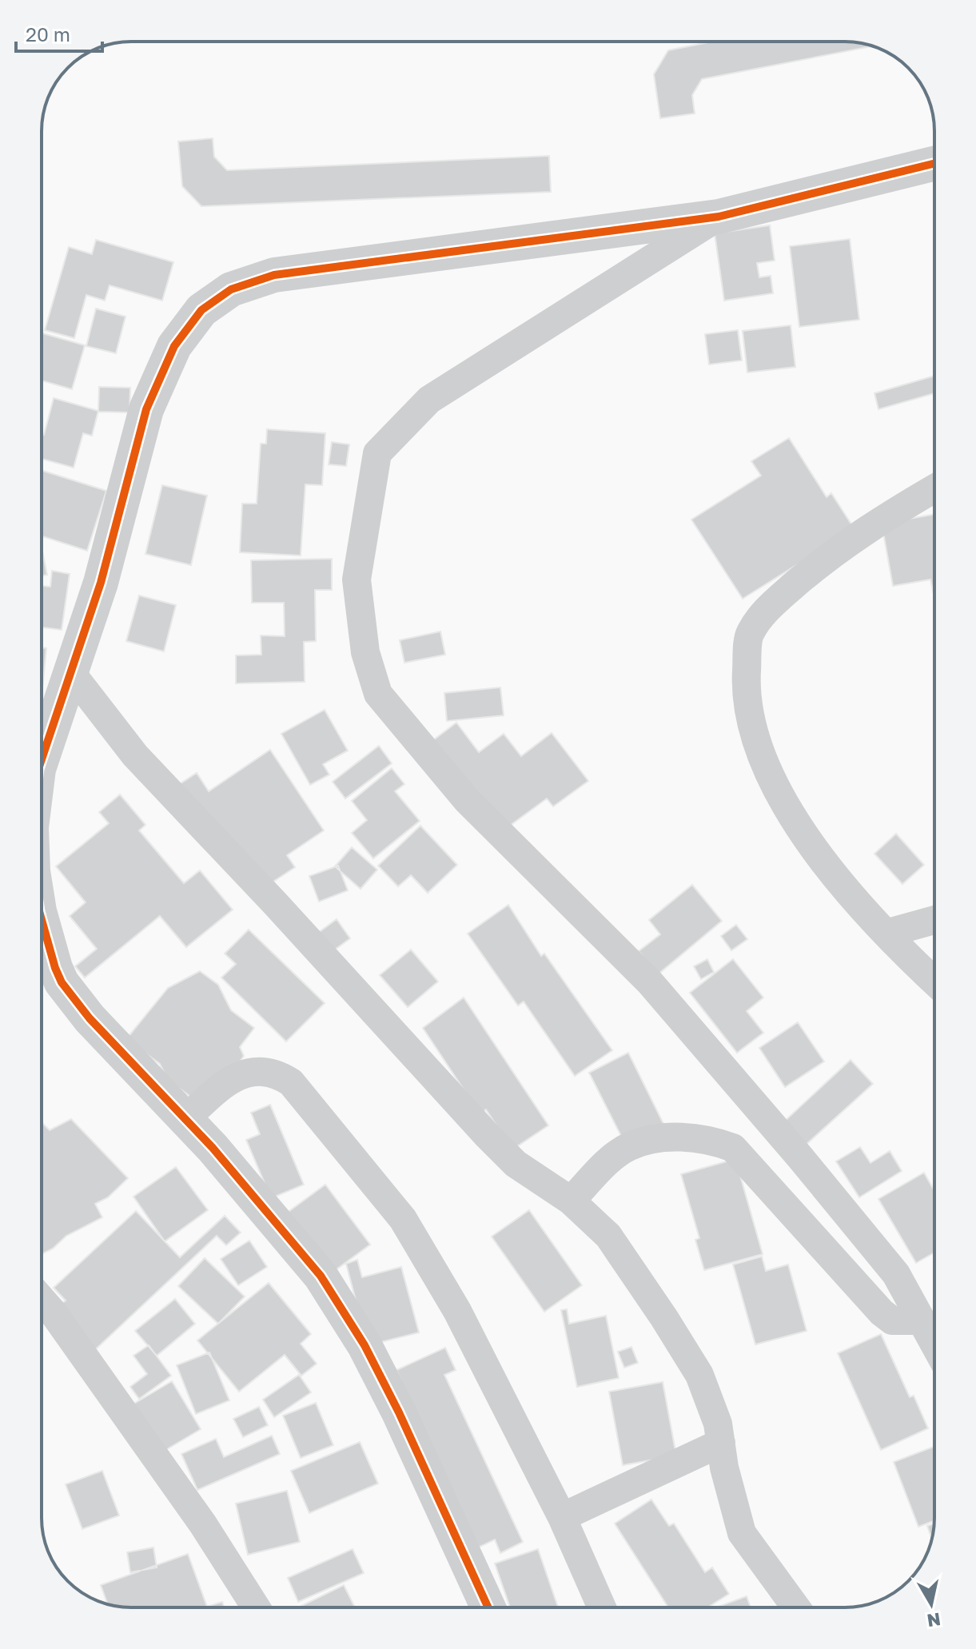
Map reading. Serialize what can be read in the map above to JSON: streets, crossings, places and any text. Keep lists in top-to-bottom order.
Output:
{
  "scale_bar": "20 m",
  "north": "bottom"
}
